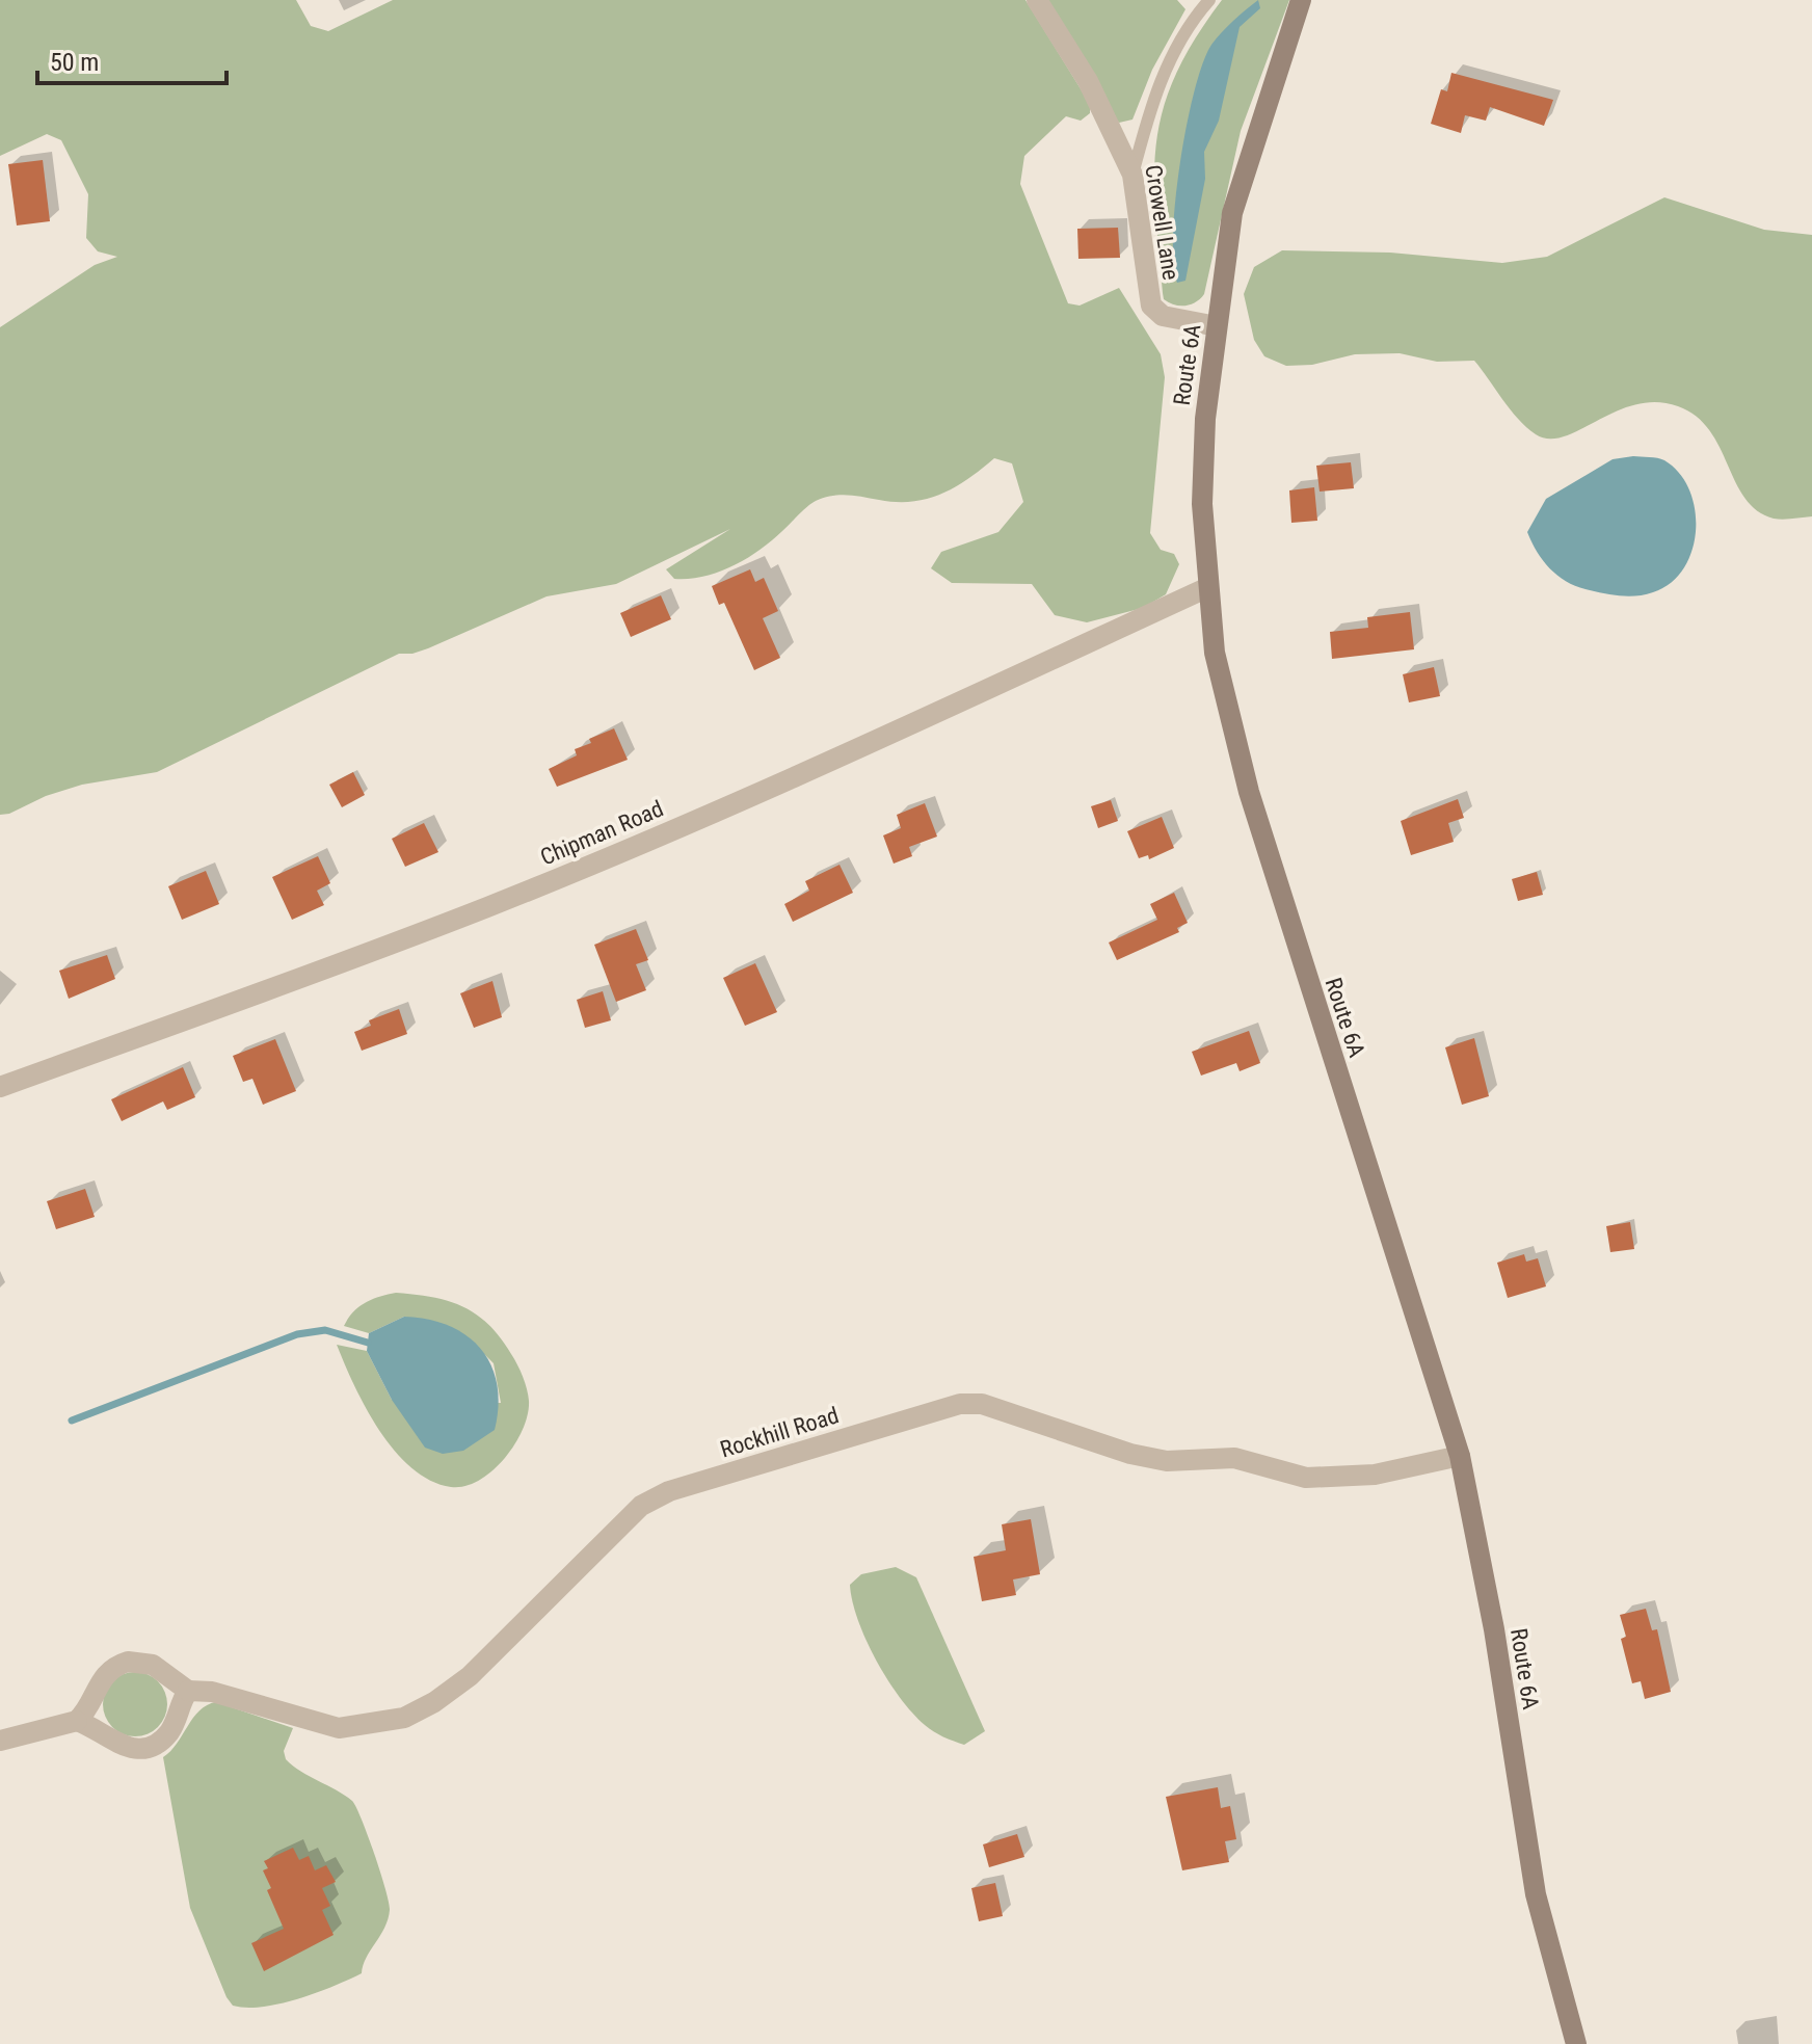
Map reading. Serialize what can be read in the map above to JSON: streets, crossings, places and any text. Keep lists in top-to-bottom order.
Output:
{
  "streets": {
    "main road": ["Route 6A"],
    "street": ["Crowell Lane", "Chipman Road", "Rockhill Road"]
  },
  "crossings": [
    ["Crowell Lane", "Route 6A"],
    ["Route 6A", "Chipman Road"],
    ["Route 6A", "Rockhill Road"]
  ],
  "scale_bar": "50 m"
}
